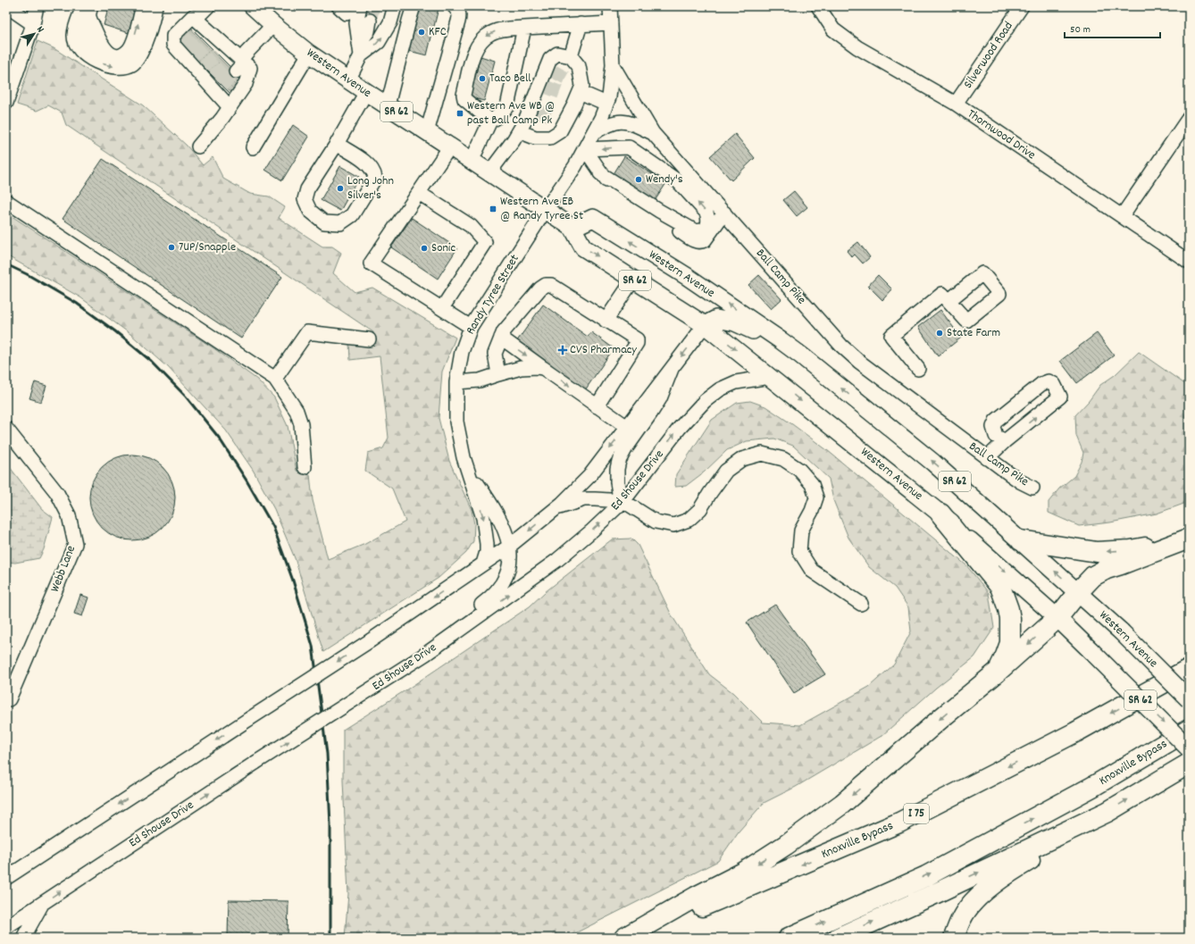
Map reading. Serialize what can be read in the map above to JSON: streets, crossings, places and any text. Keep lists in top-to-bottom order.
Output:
{
  "streets": {
    "highway": ["Knoxville Bypass", "I 75"],
    "main road": ["Western Avenue", "SR 62"],
    "street": [
      "Silverwood Road",
      "Thornwood Drive",
      "Ball Camp Pike",
      "Randy Tyree Street",
      "Ed Shouse Drive",
      "Webb Lane"
    ]
  },
  "crossings": [
    ["Silverwood Road", "Thornwood Drive"],
    ["Western Avenue", "Randy Tyree Street"],
    ["Western Avenue", "Ed Shouse Drive"],
    ["Ball Camp Pike", "Randy Tyree Street"],
    ["Randy Tyree Street", "Ed Shouse Drive"]
  ],
  "places": {
    "other": [
      "KFC",
      "Taco Bell",
      "Wendy's",
      "Long John Silver's",
      "7UP/Snapple",
      "Sonic",
      "State Farm"
    ],
    "transit": ["Western Ave WB @ past Ball Camp Pk", "Western Ave EB @ Randy Tyree St"],
    "health": ["CVS Pharmacy"]
  },
  "scale_bar": "50 m",
  "north": "top right"
}
